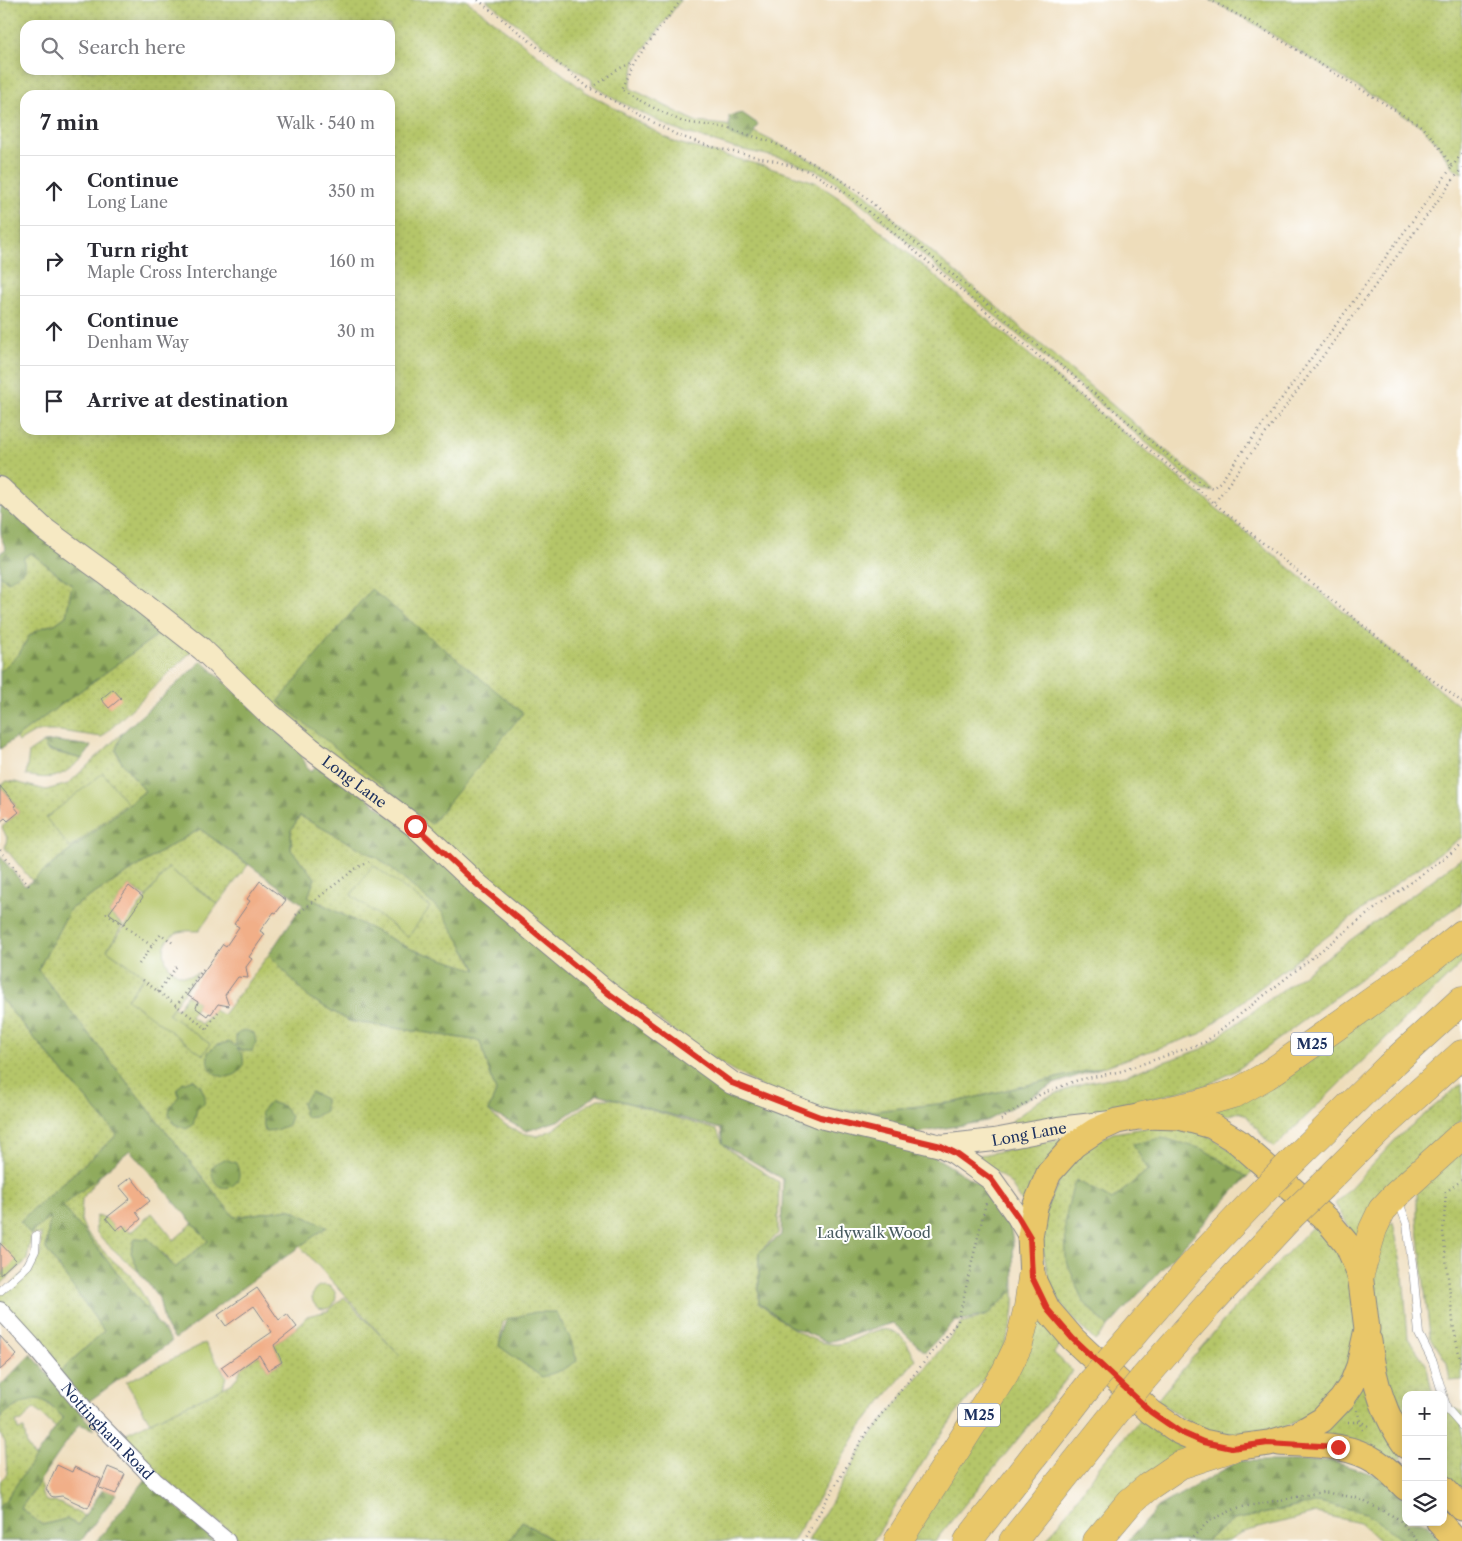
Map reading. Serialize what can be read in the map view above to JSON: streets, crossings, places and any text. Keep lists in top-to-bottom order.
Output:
{
  "streets": {
    "highway": ["M25"],
    "street": ["Long Lane", "Nottingham Road"]
  },
  "crossings": [
    ["Long Lane", "M25"]
  ],
  "parks": ["Ladywalk Wood"],
  "page": {
    "search": "Search here",
    "heading": ["7 min", "Walk · 540 m"],
    "list": [
      ["Continue", "Long Lane", "350 m"],
      ["Turn right", "Maple Cross Interchange", "160 m"],
      ["Continue", "Denham Way", "30 m"],
      "Arrive at destination"
    ],
    "map_buttons": ["+", "−"]
  }
}
